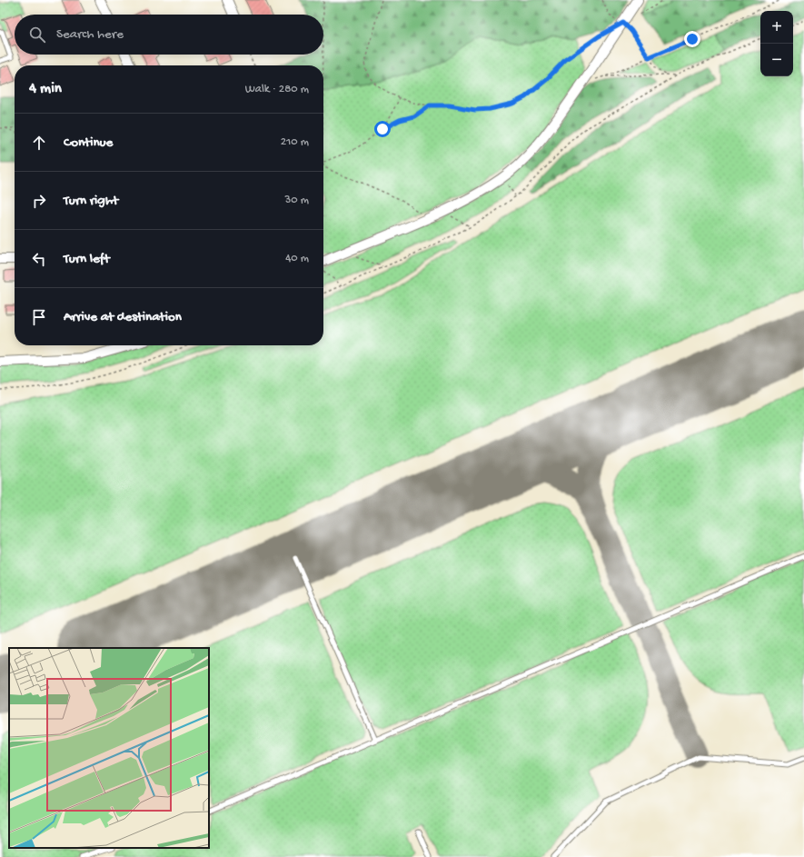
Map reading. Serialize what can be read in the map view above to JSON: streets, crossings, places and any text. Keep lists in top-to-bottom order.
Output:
{
  "page": {
    "map_buttons": ["+", "−"],
    "search": "Search here",
    "heading": ["4 min", "Walk · 280 m"],
    "list": [
      ["Continue", "210 m"],
      ["Turn right", "30 m"],
      ["Turn left", "40 m"],
      "Arrive at destination"
    ]
  }
}
